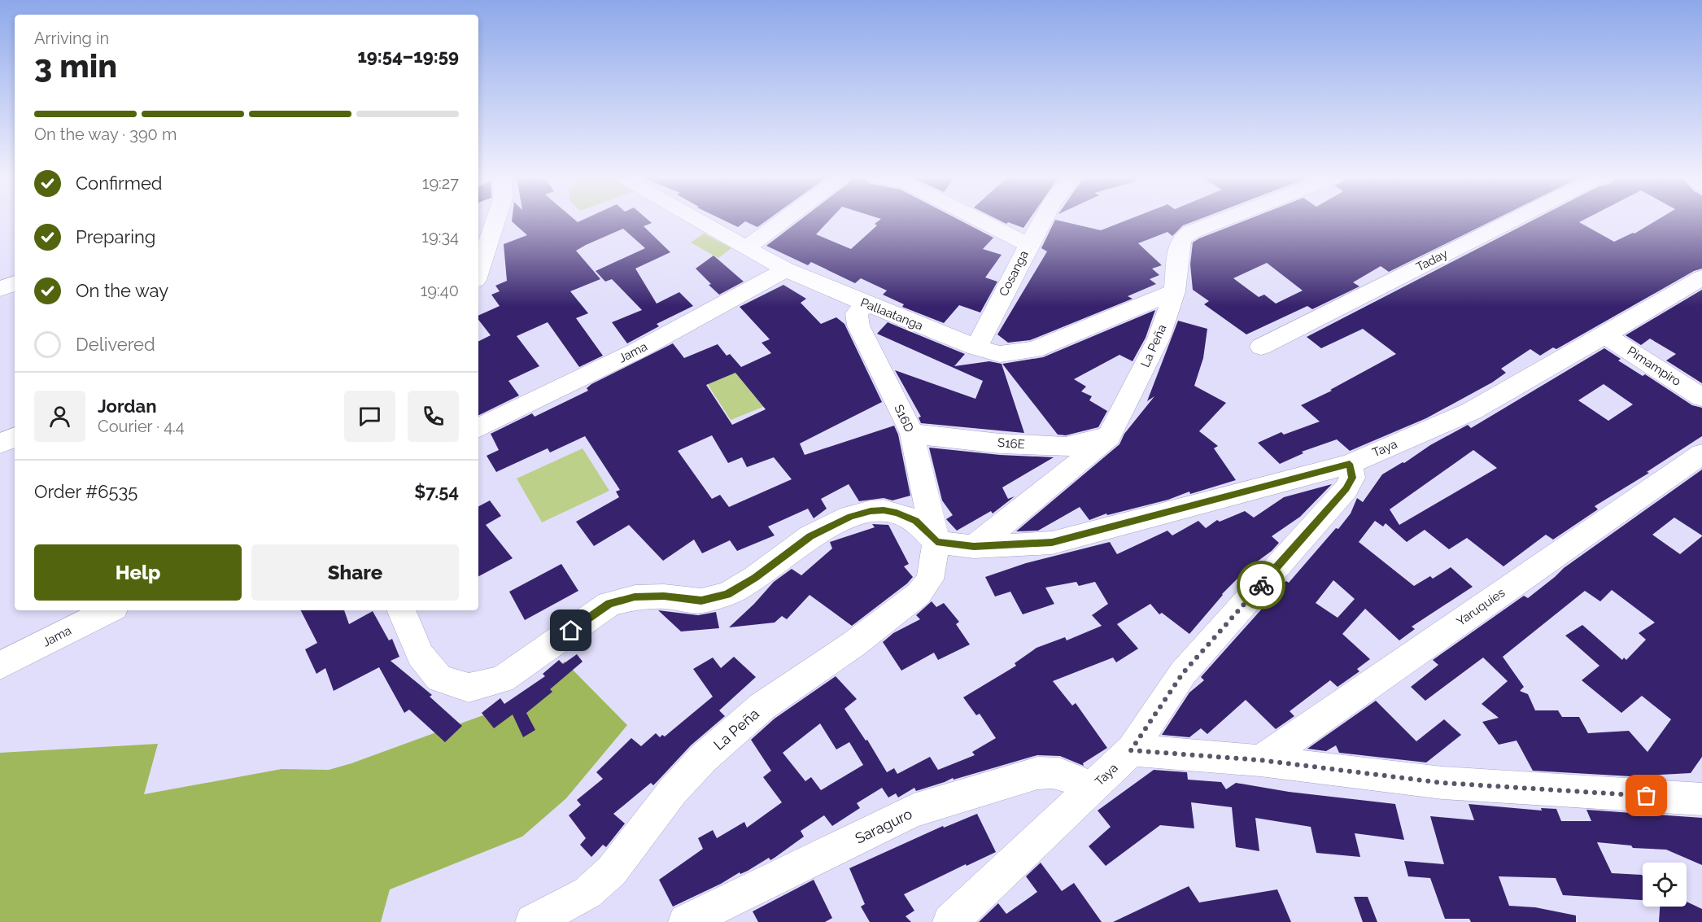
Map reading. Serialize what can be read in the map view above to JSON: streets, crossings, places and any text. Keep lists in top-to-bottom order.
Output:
{
  "streets": {
    "street": [
      "Taday",
      "Cosanga",
      "Pallaatanga",
      "La Peña",
      "Jama",
      "Pimampiro",
      "S16D",
      "S16E",
      "Taya",
      "Yaruquies",
      "Saraguro"
    ]
  },
  "crossings": [
    ["Cosanga", "Pallaatanga"],
    ["Pallaatanga", "La Peña"],
    ["Pallaatanga", "Jama"],
    ["Pallaatanga", "S16D"],
    ["La Peña", "S16D"],
    ["La Peña", "S16E"],
    ["Pimampiro", "Taya"],
    ["S16D", "S16E"],
    ["Taya", "Saraguro"]
  ],
  "page": {
    "heading": ["3 min", "Arriving in", "19:54–19:59"],
    "panel": [
      "Jordan",
      "Courier · 4.4",
      "Order #6535",
      "$7.54"
    ],
    "bar": "On the way · 390 m",
    "list": [
      ["Confirmed", "19:27"],
      ["Preparing", "19:34"],
      ["On the way", "19:40"],
      "Delivered"
    ],
    "buttons": ["Help", "Share"]
  }
}
